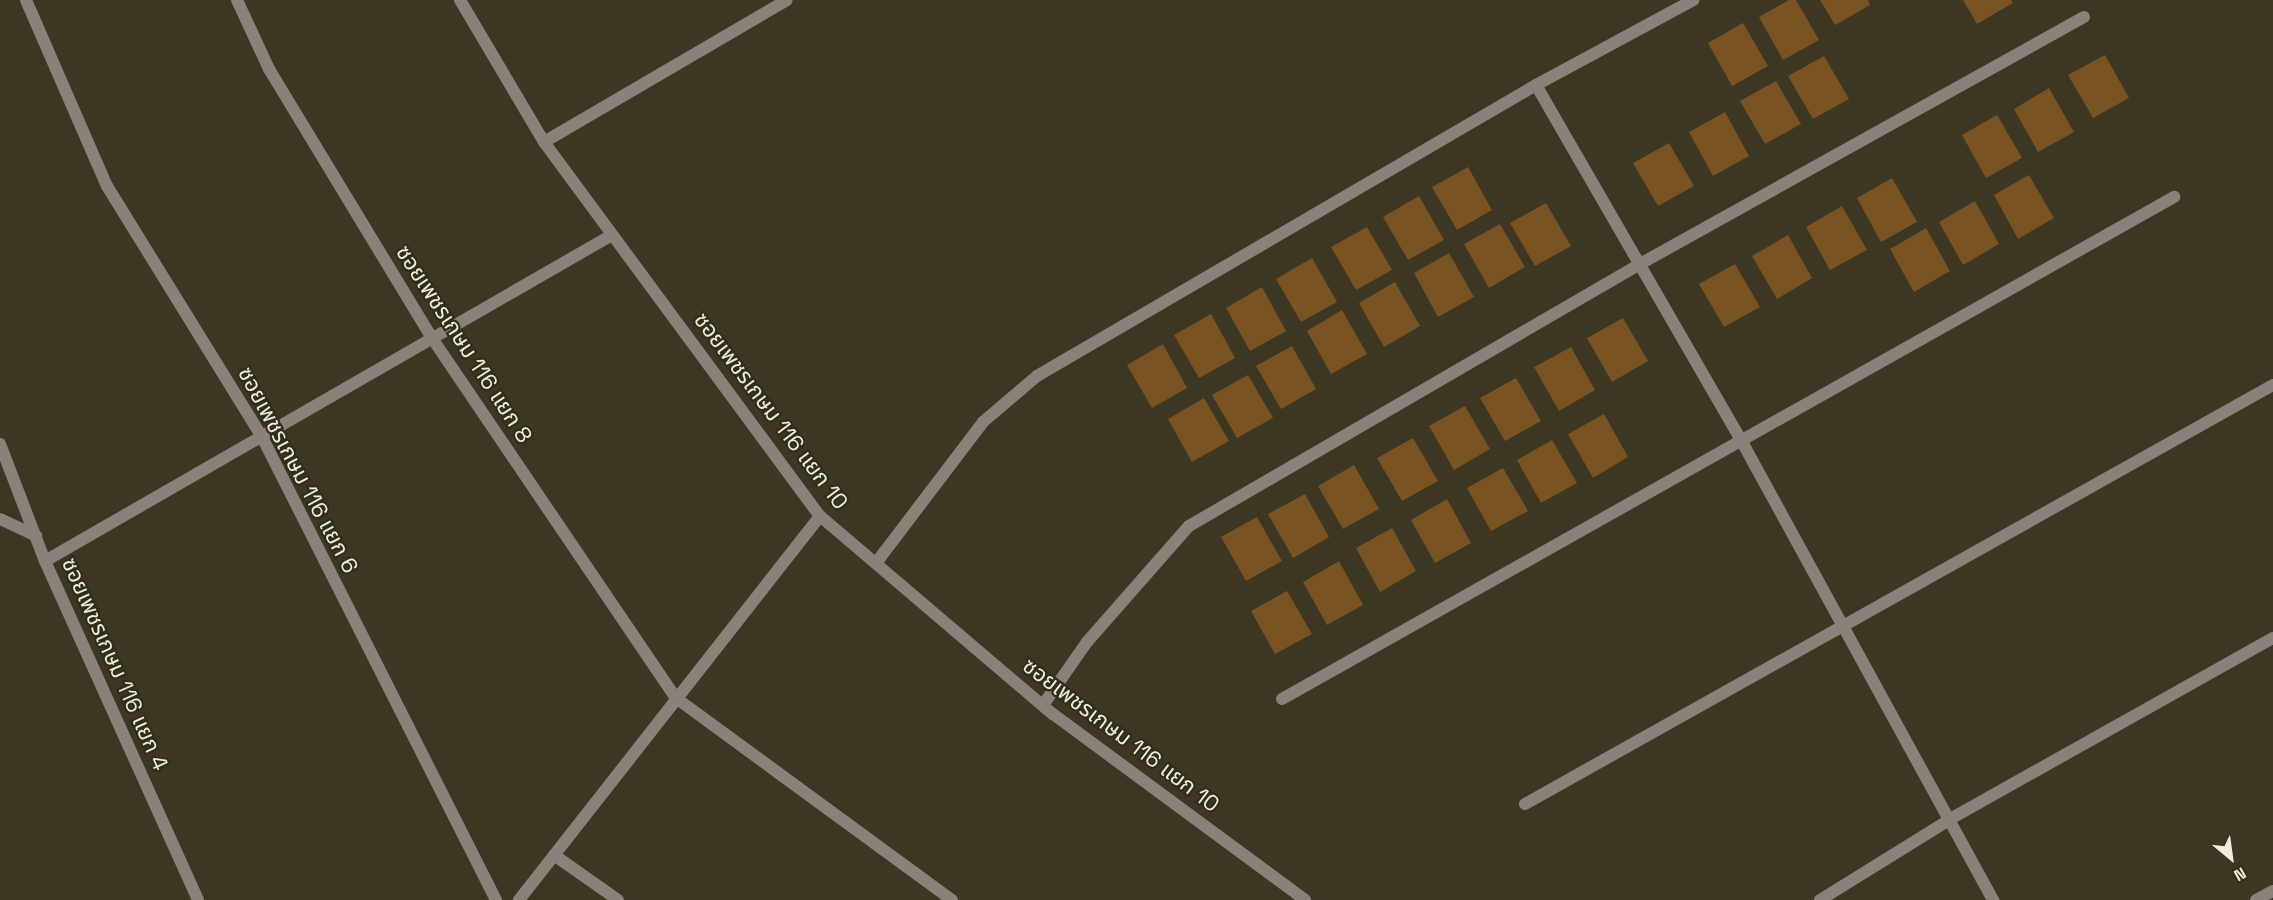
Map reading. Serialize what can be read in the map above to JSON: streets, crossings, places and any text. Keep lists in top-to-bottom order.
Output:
{
  "streets": {
    "street": [
      "ซอยเพชรเกษม 116 แยก 8",
      "ซอยเพชรเกษม 116 แยก 10",
      "ซอยเพชรเกษม 116 แยก 6",
      "ซอยเพชรเกษม 116 แยก 4"
    ]
  },
  "north": "bottom right"
}
